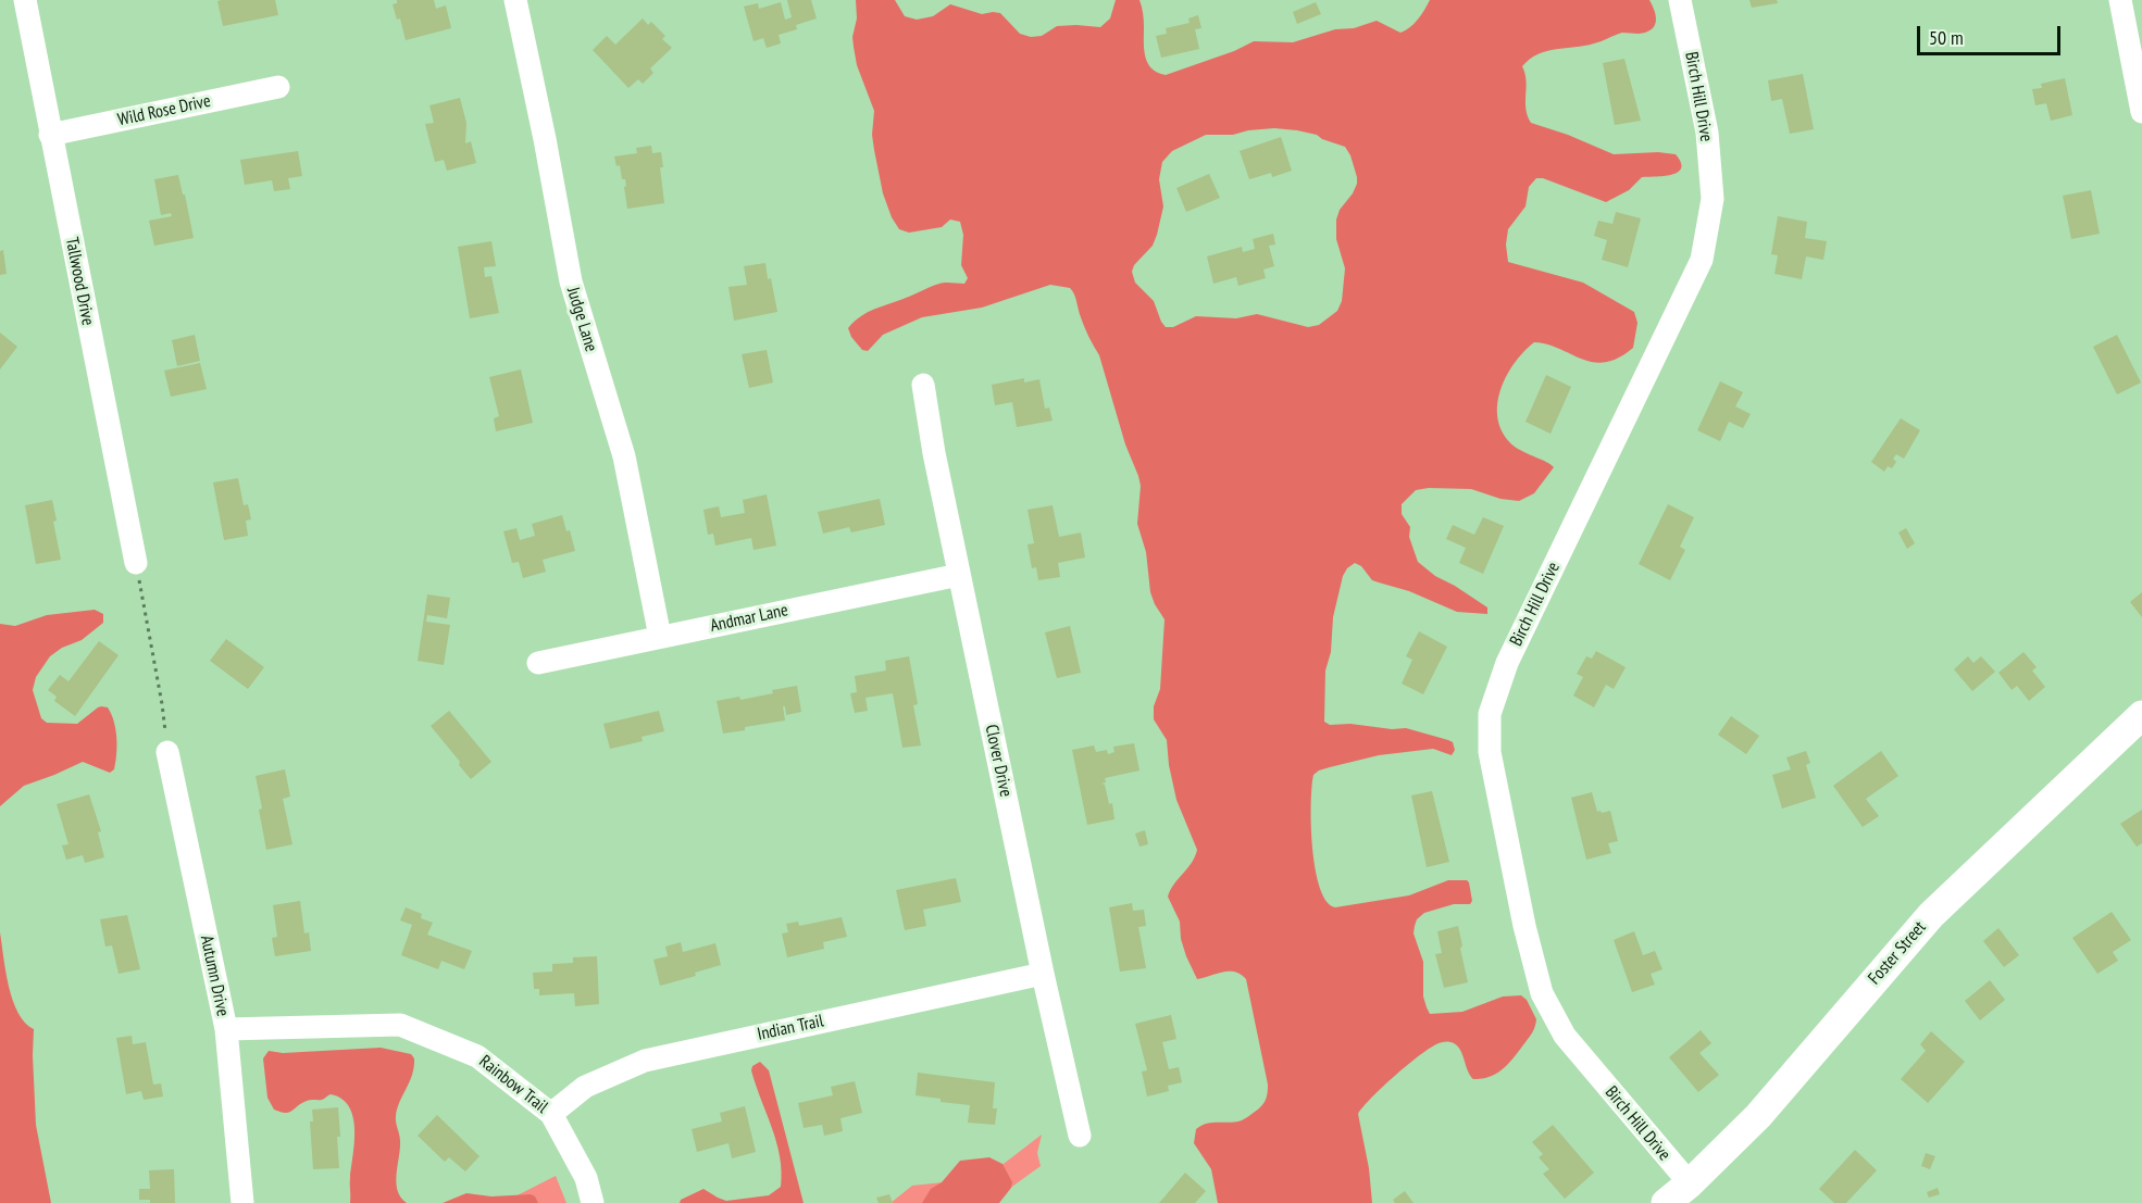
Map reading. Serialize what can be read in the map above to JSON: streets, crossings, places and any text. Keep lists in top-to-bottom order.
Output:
{
  "streets": {
    "street": [
      "Birch Hill Drive",
      "Wild Rose Drive",
      "Tallwood Drive",
      "Judge Lane",
      "Andmar Lane",
      "Clover Drive",
      "Foster Street",
      "Autumn Drive",
      "Indian Trail",
      "Rainbow Trail"
    ]
  },
  "crossings": [
    ["Birch Hill Drive", "Foster Street"],
    ["Wild Rose Drive", "Tallwood Drive"],
    ["Judge Lane", "Andmar Lane"],
    ["Andmar Lane", "Clover Drive"],
    ["Clover Drive", "Indian Trail"],
    ["Autumn Drive", "Rainbow Trail"],
    ["Indian Trail", "Rainbow Trail"]
  ],
  "scale_bar": "50 m"
}
